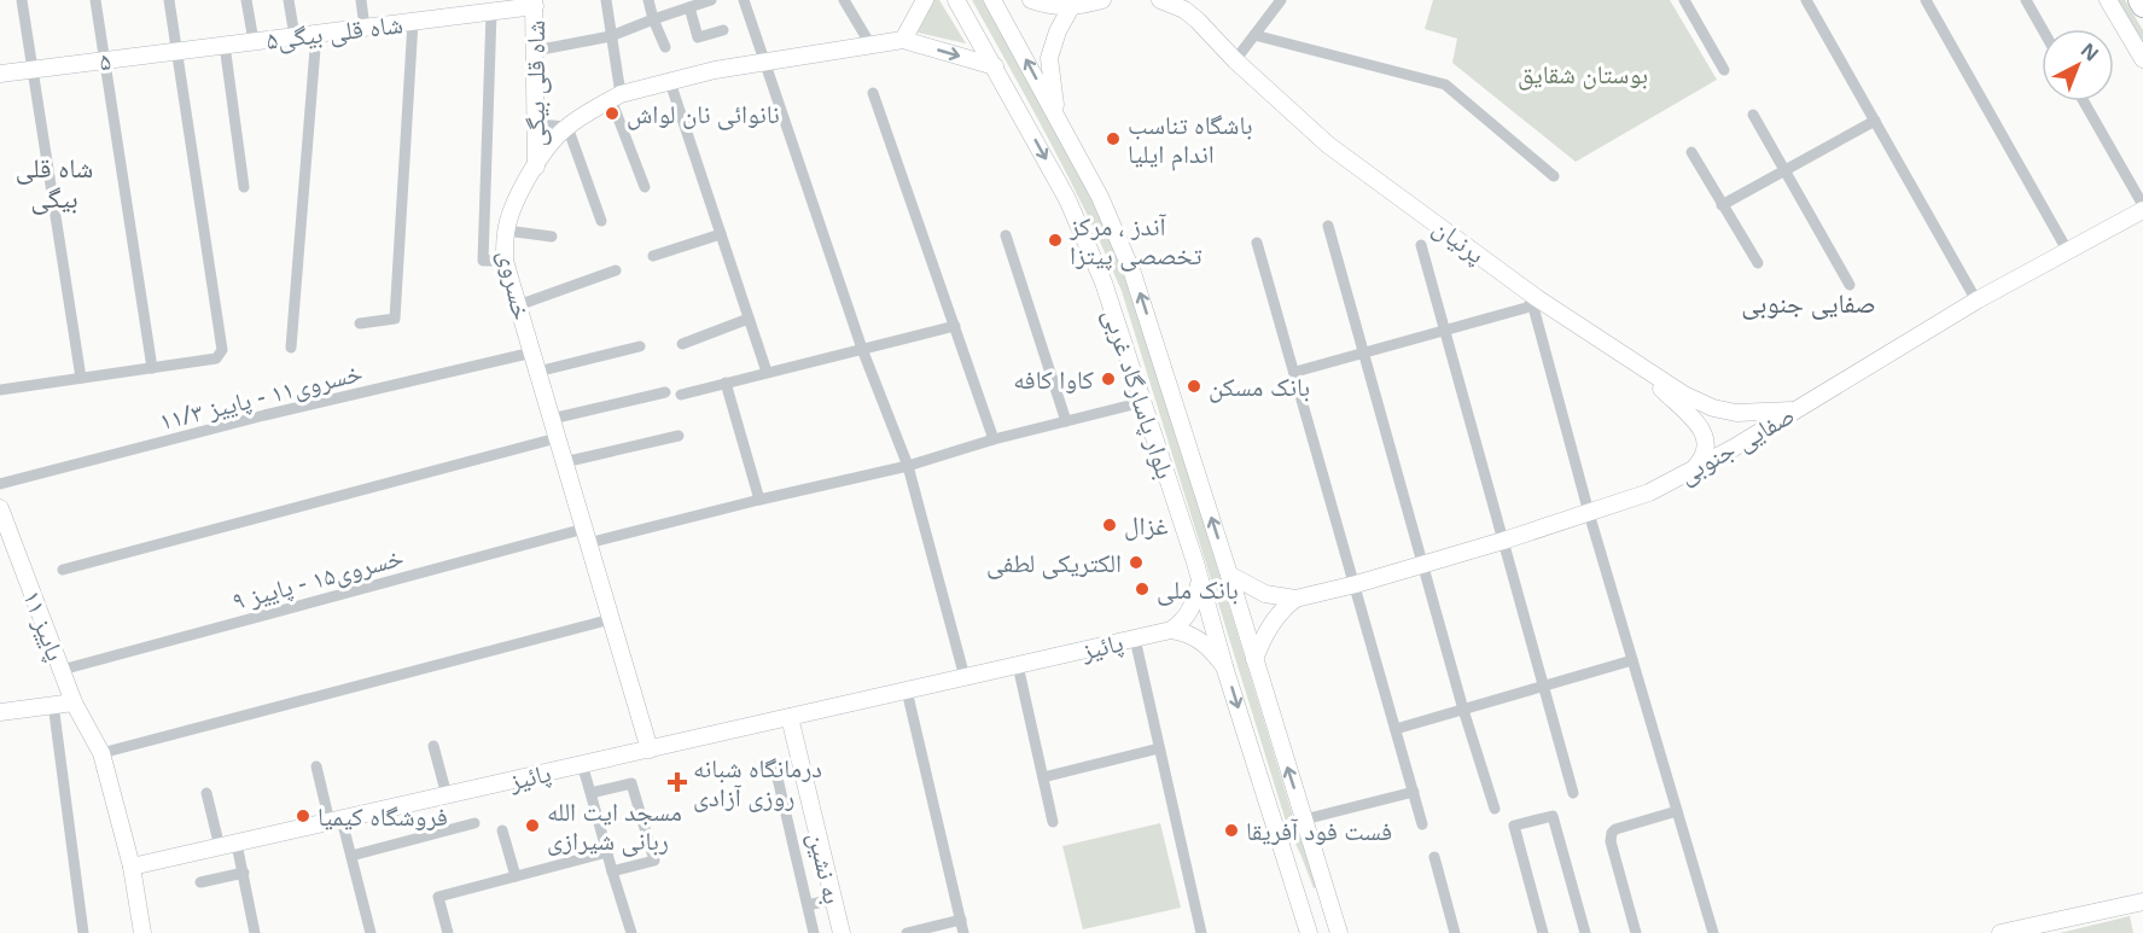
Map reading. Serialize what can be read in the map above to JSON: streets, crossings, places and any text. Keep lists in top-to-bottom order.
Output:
{
  "streets": {
    "street": [
      "شاه قلی بیگی۵",
      "۵",
      "شاه قلی بیگی",
      "پرنیان",
      "خسروى",
      "بلوار پاسارگاد غربی",
      "خسروى۱۱ - پاییز ۱۱/۳",
      "صفایی جنوبی",
      "خسروى۱۵ - پاییز ۹",
      "پاییز ۱۱",
      "پائیز",
      "به نشین"
    ]
  },
  "crossings": [
    ["شاه قلی بیگی۵", "۵"],
    ["شاه قلی بیگی۵", "شاه قلی بیگی"],
    ["شاه قلی بیگی", "خسروى"],
    ["پرنیان", "صفایی جنوبی"],
    ["خسروى", "خسروى۱۱ - پاییز ۱۱/۳"],
    ["خسروى", "خسروى۱۵ - پاییز ۹"],
    ["خسروى", "پائیز"],
    ["بلوار پاسارگاد غربی", "خسروى۱۵ - پاییز ۹"],
    ["خسروى۱۵ - پاییز ۹", "پاییز ۱۱"],
    ["پائیز", "به نشین"]
  ],
  "districts": ["شاه قلی بیگی", "صفایی جنوبی"],
  "parks": ["بوستان شقایق"],
  "places": {
    "other": [
      "نانوائی نان لواش",
      "باشگاه تناسب اندام ایلیا",
      "آندز ، مرکز تخصصی پیتزا",
      "کاوا کافه",
      "بانک مسکن",
      "غزال",
      "الکتریکی لطفی",
      "بانک ملی",
      "فروشگاه کیمیا",
      "مسجد ایت الله ربانی شیرازی",
      "فست فود آفریقا"
    ],
    "health": ["درمانگاه شبانه روزی آزادی"]
  },
  "north": "top right"
}
